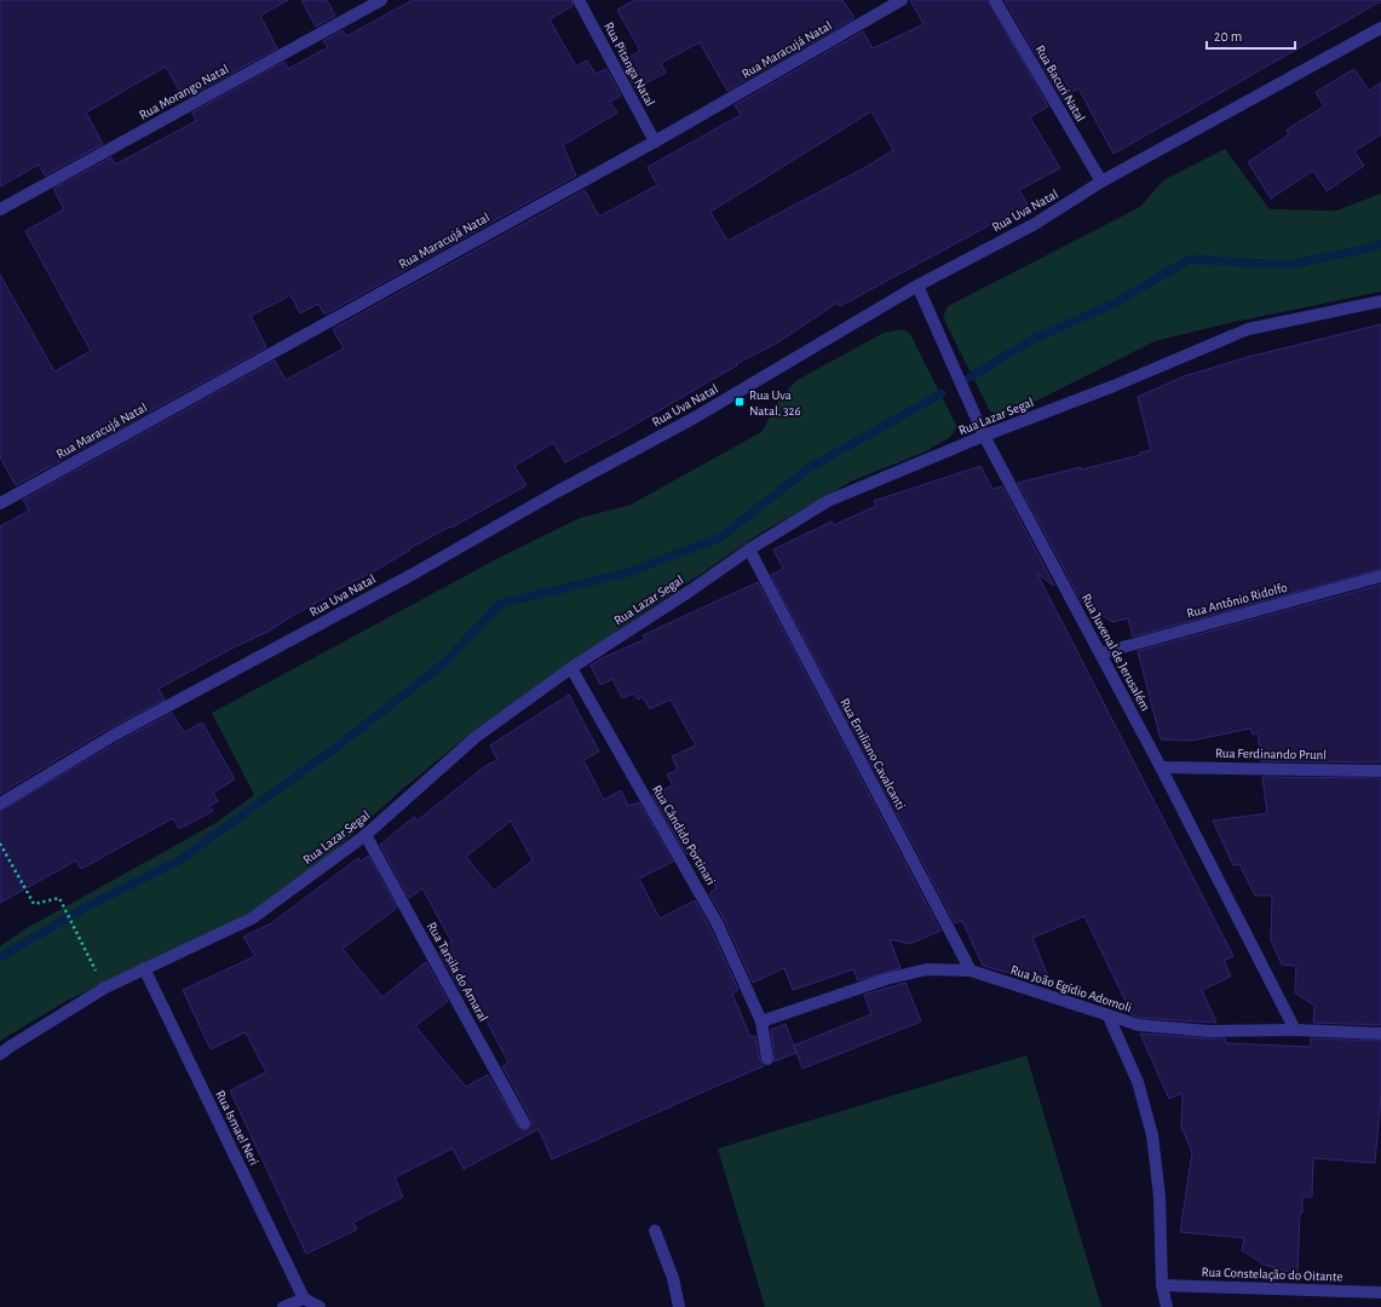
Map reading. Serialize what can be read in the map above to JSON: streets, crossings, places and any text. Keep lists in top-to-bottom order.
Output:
{
  "streets": {
    "street": [
      "Rua Maracujá Natal",
      "Rua Pitanga Natal",
      "Rua Bacuri Natal",
      "Rua Morango Natal",
      "Rua Uva Natal",
      "Rua Lazar Segal",
      "Rua Antônio Ridolfo",
      "Rua Juvenal de Jerusalém",
      "Rua Emiliano Cavalcanti",
      "Rua Ferdinando Prunl",
      "Rua Cândido Portinari",
      "Rua Tarsila do Amaral",
      "Rua João Egídio Adomoli",
      "Rua Ismael Neri",
      "Rua Constelação do Oitante"
    ]
  },
  "crossings": [
    ["Rua Maracujá Natal", "Rua Pitanga Natal"],
    ["Rua Bacuri Natal", "Rua Uva Natal"],
    ["Rua Uva Natal", "Rua Juvenal de Jerusalém"],
    ["Rua Lazar Segal", "Rua Juvenal de Jerusalém"],
    ["Rua Lazar Segal", "Rua Emiliano Cavalcanti"],
    ["Rua Lazar Segal", "Rua Cândido Portinari"],
    ["Rua Lazar Segal", "Rua Tarsila do Amaral"],
    ["Rua Lazar Segal", "Rua Ismael Neri"],
    ["Rua Antônio Ridolfo", "Rua Juvenal de Jerusalém"],
    ["Rua Juvenal de Jerusalém", "Rua Ferdinando Prunl"],
    ["Rua Juvenal de Jerusalém", "Rua João Egídio Adomoli"],
    ["Rua Emiliano Cavalcanti", "Rua João Egídio Adomoli"],
    ["Rua Cândido Portinari", "Rua João Egídio Adomoli"]
  ],
  "places": {
    "transit": ["Rua Uva Natal, 326"]
  },
  "scale_bar": "20 m"
}
